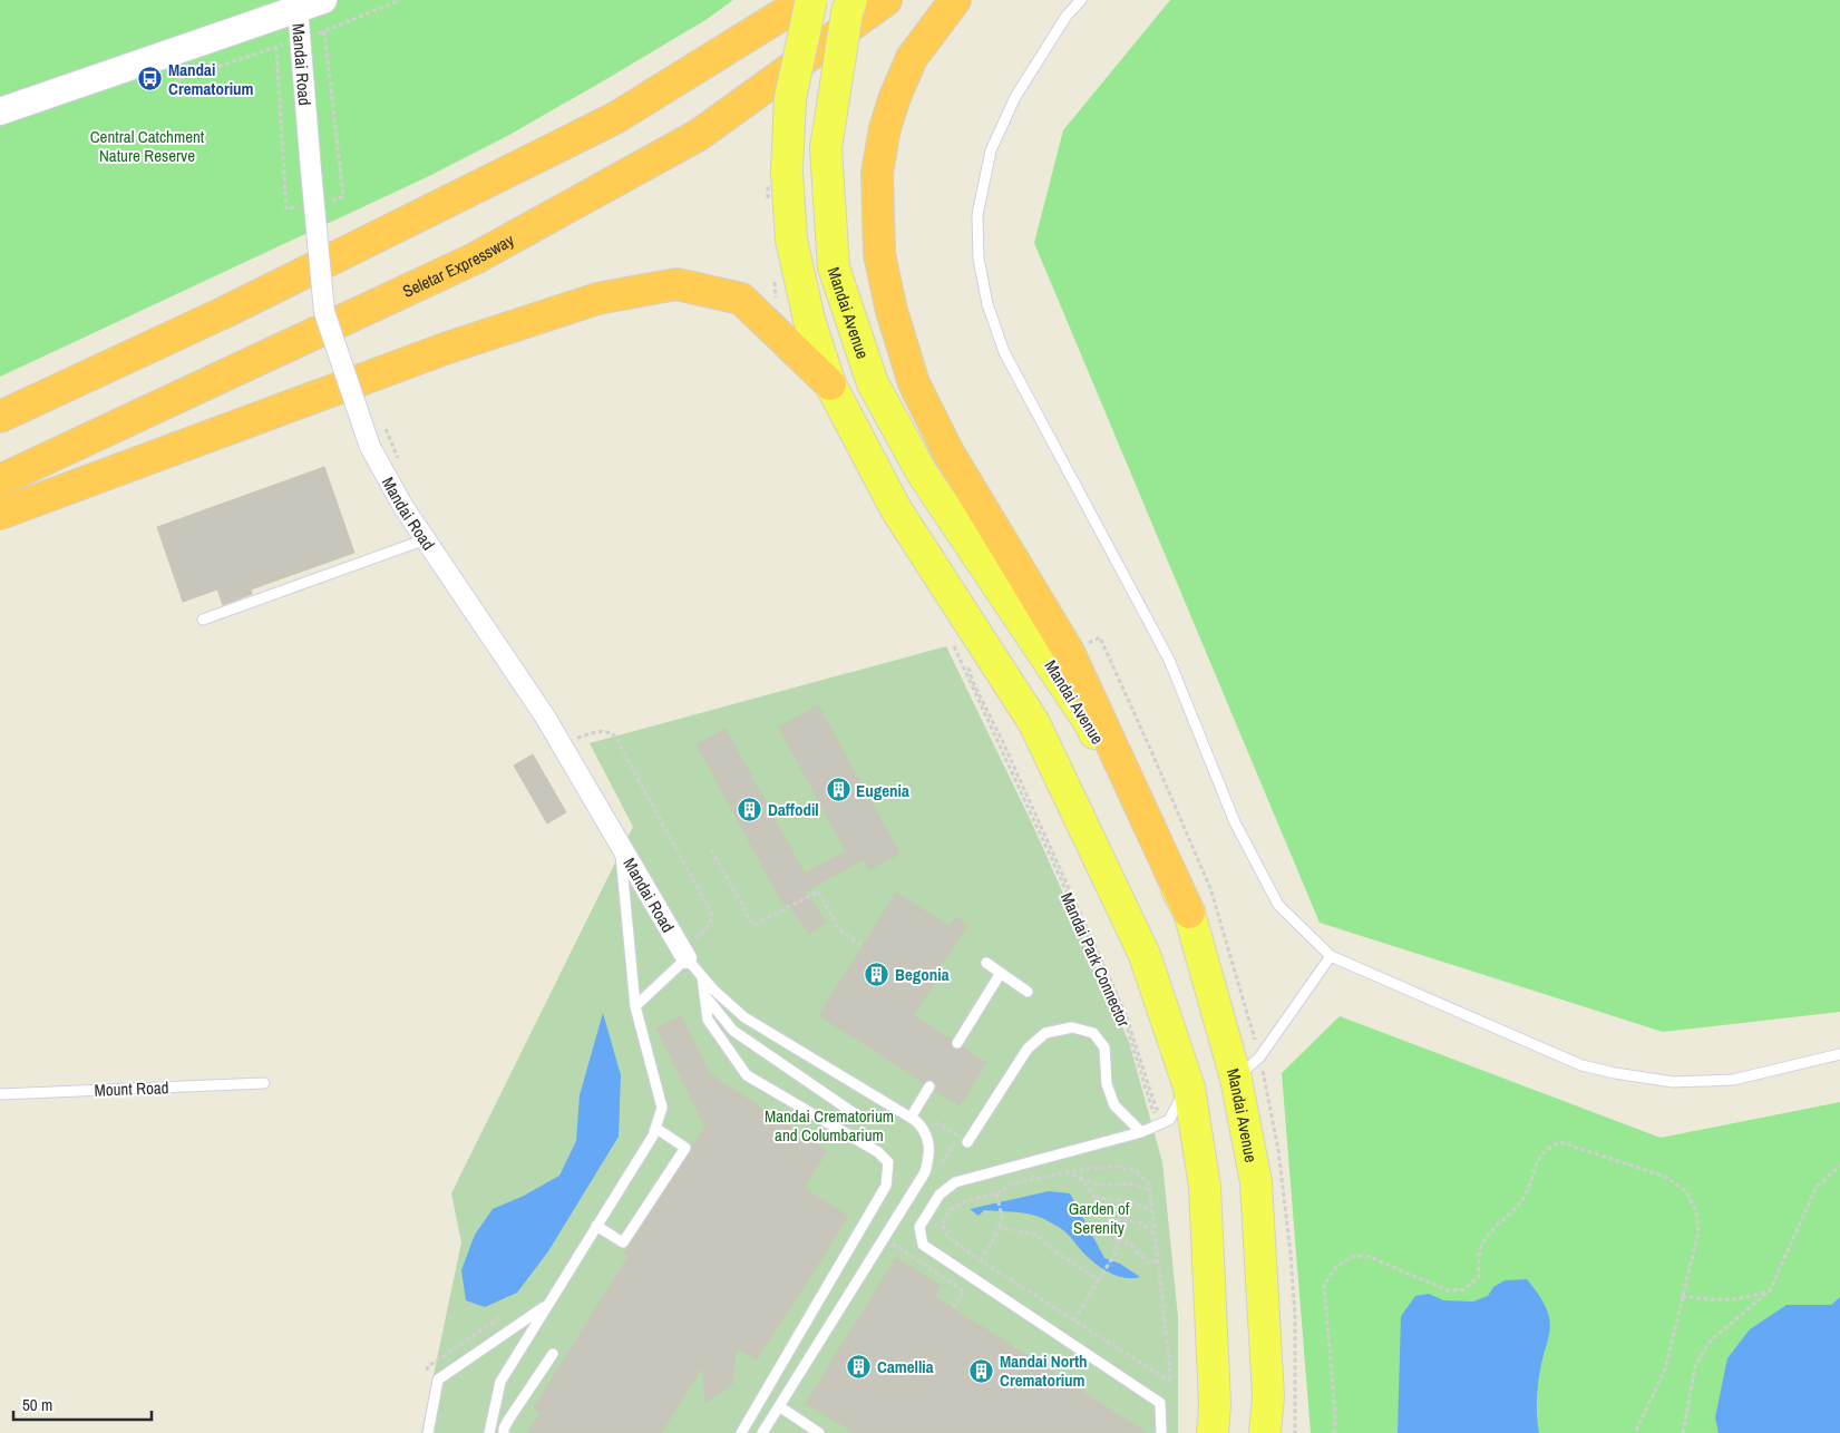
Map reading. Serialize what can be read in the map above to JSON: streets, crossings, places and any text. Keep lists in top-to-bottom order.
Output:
{
  "streets": {
    "highway": ["Seletar Expressway"],
    "main road": ["Mandai Road", "Mandai Avenue"],
    "lane": ["Mount Road"],
    "path": ["Mandai Park Connector"]
  },
  "parks": ["Central Catchment Nature Reserve", "Mandai Crematorium and Columbarium", "Garden of Serenity"],
  "places": {
    "bus stop": ["Mandai Crematorium"],
    "building": [
      "Eugenia",
      "Daffodil",
      "Begonia",
      "Camellia",
      "Mandai North Crematorium"
    ]
  },
  "scale_bar": "50 m"
}
